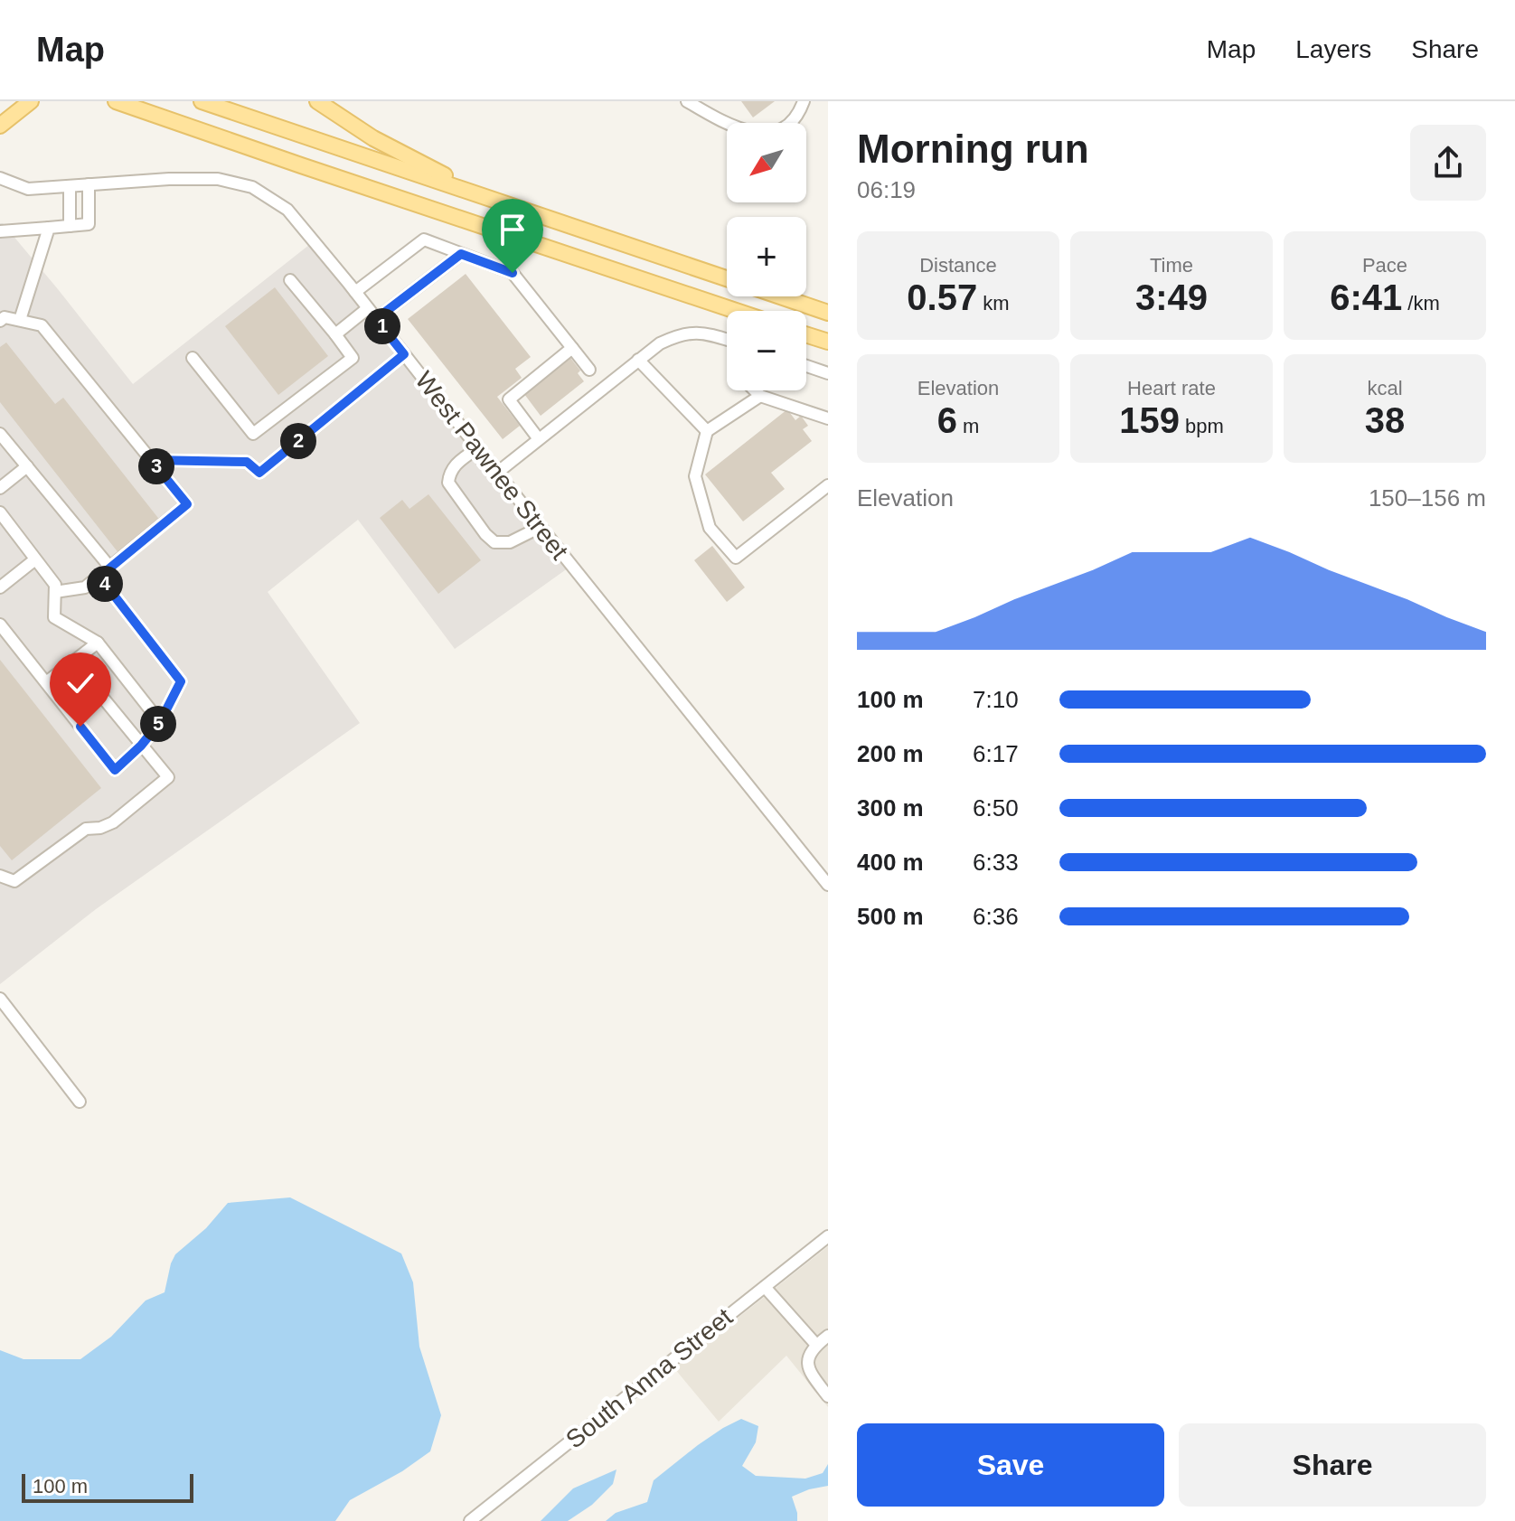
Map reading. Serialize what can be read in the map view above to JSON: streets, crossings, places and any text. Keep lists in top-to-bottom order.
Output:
{
  "streets": {
    "street": ["West Pawnee Street", "South Anna Street"]
  },
  "scale_bar": "100 m",
  "north": "bottom left",
  "page": {
    "header": "Map",
    "nav": ["Map", "Layers", "Share"],
    "heading": ["Morning run", "06:19"],
    "map_buttons": ["+", "−"],
    "stats": [
      ["Distance", "0.57 km"],
      ["Time", "3:49"],
      ["Pace", "6:41 /km"],
      ["Elevation", "6 m"],
      ["Heart rate", "159 bpm"],
      ["kcal", "38"]
    ],
    "pins": [
      "1",
      "2",
      "3",
      "4",
      "5"
    ],
    "chart": ["Elevation", "150–156 m"],
    "list": [
      {
        "name": "100 m",
        "note": "7:10"
      },
      {
        "name": "200 m",
        "note": "6:17"
      },
      {
        "name": "300 m",
        "note": "6:50"
      },
      {
        "name": "400 m",
        "note": "6:33"
      },
      {
        "name": "500 m",
        "note": "6:36"
      }
    ],
    "buttons": ["Save", "Share"],
    "scale": "100 m"
  }
}
